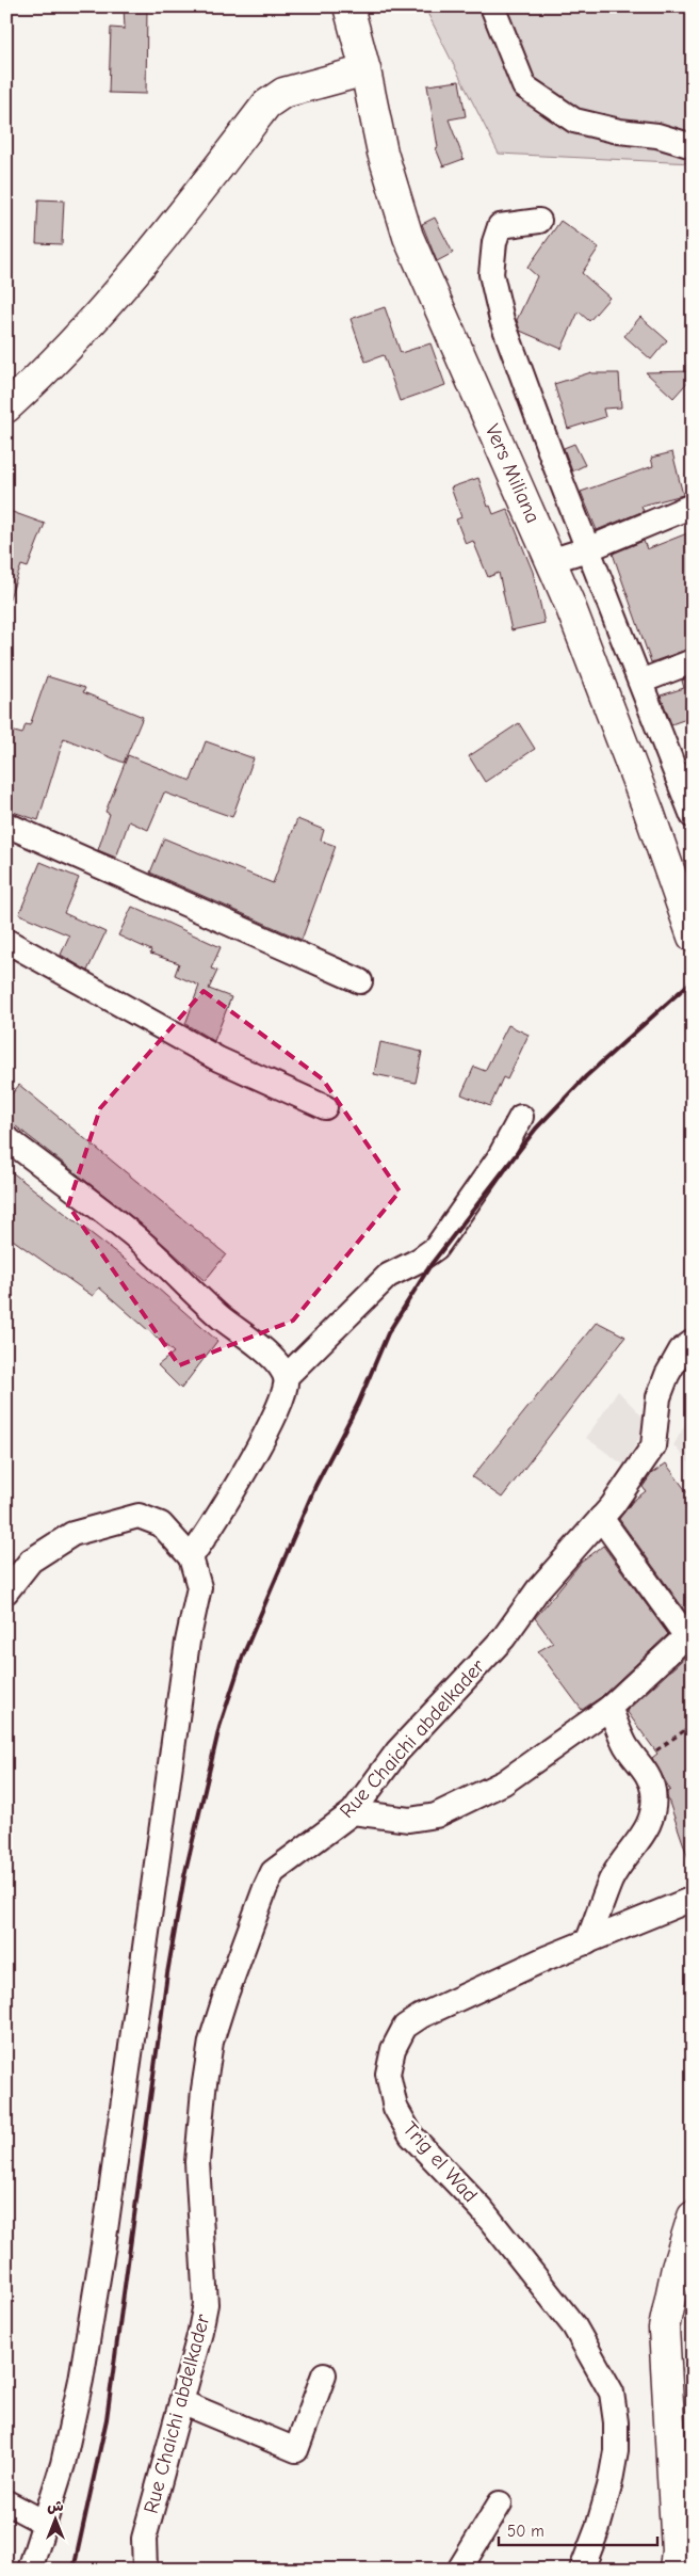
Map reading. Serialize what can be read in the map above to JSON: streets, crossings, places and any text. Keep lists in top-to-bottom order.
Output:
{
  "streets": {
    "main road": ["Vers Miliana"],
    "street": ["Rue Chaichi abdelkader", "Trig el Wad"]
  },
  "scale_bar": "50 m",
  "north": "top"
}
